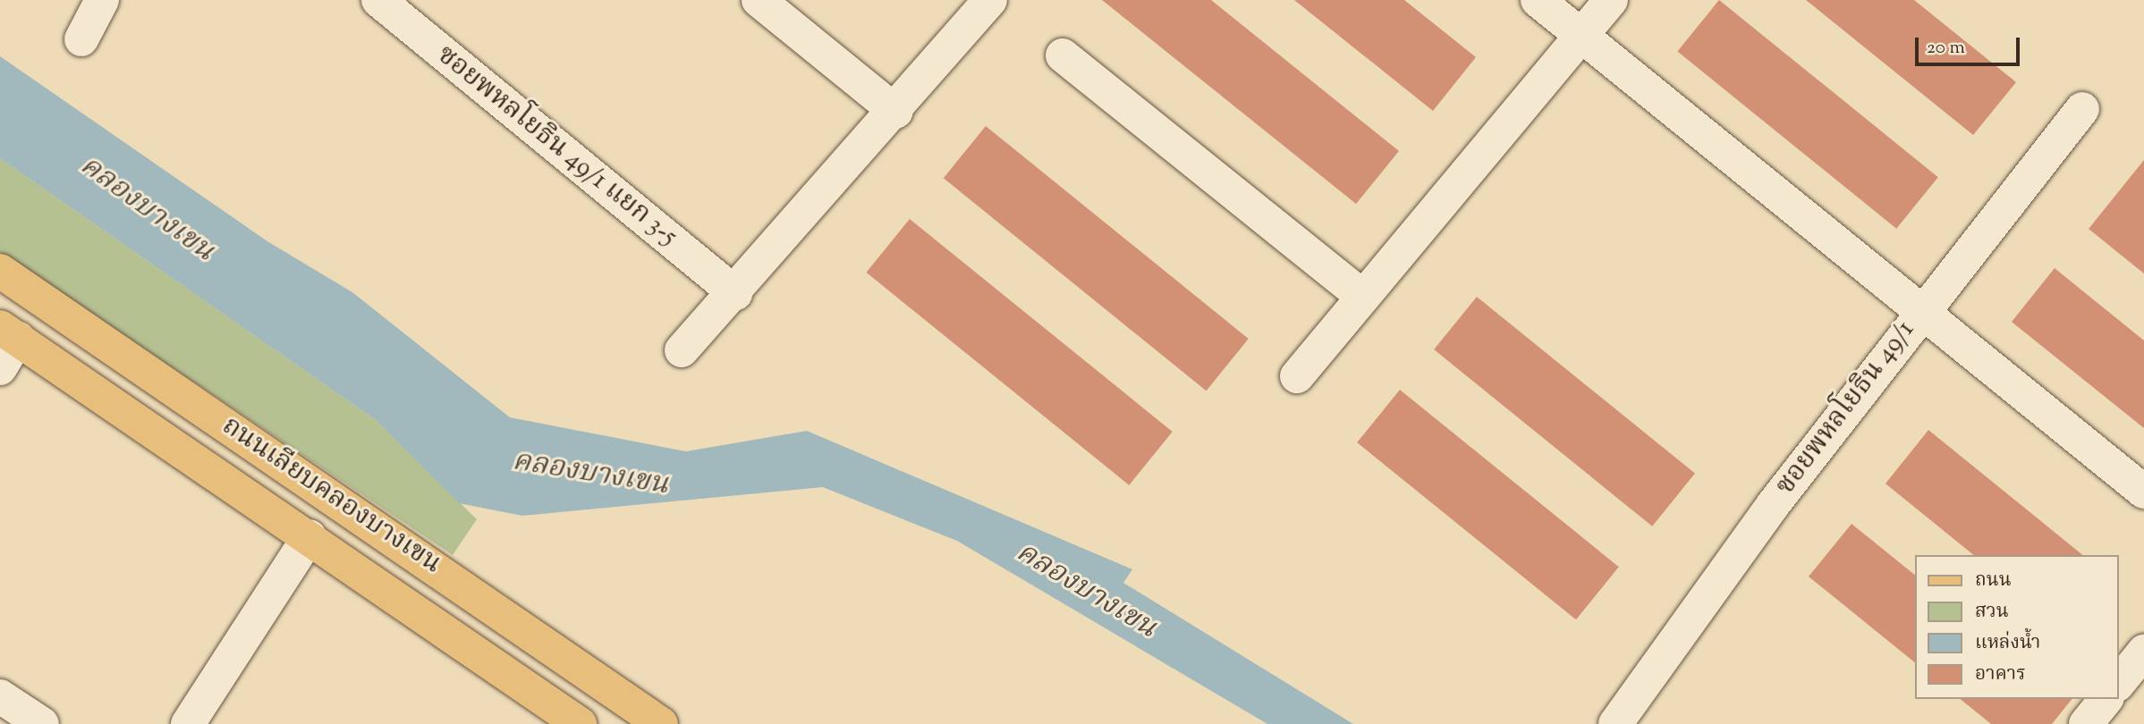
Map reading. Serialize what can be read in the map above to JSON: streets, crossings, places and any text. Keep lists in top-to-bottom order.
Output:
{
  "streets": {
    "main road": ["ถนนเลียบคลองบางเขน"],
    "street": ["ซอยพหลโยธิน 49/1 แยก 3-5", "ซอยพหลโยธิน 49/1"]
  },
  "water": ["คลองบางเขน"],
  "legend": [
    "ถนน",
    "สวน",
    "แหล่งน้ำ",
    "อาคาร"
  ],
  "scale_bar": "20 m"
}
